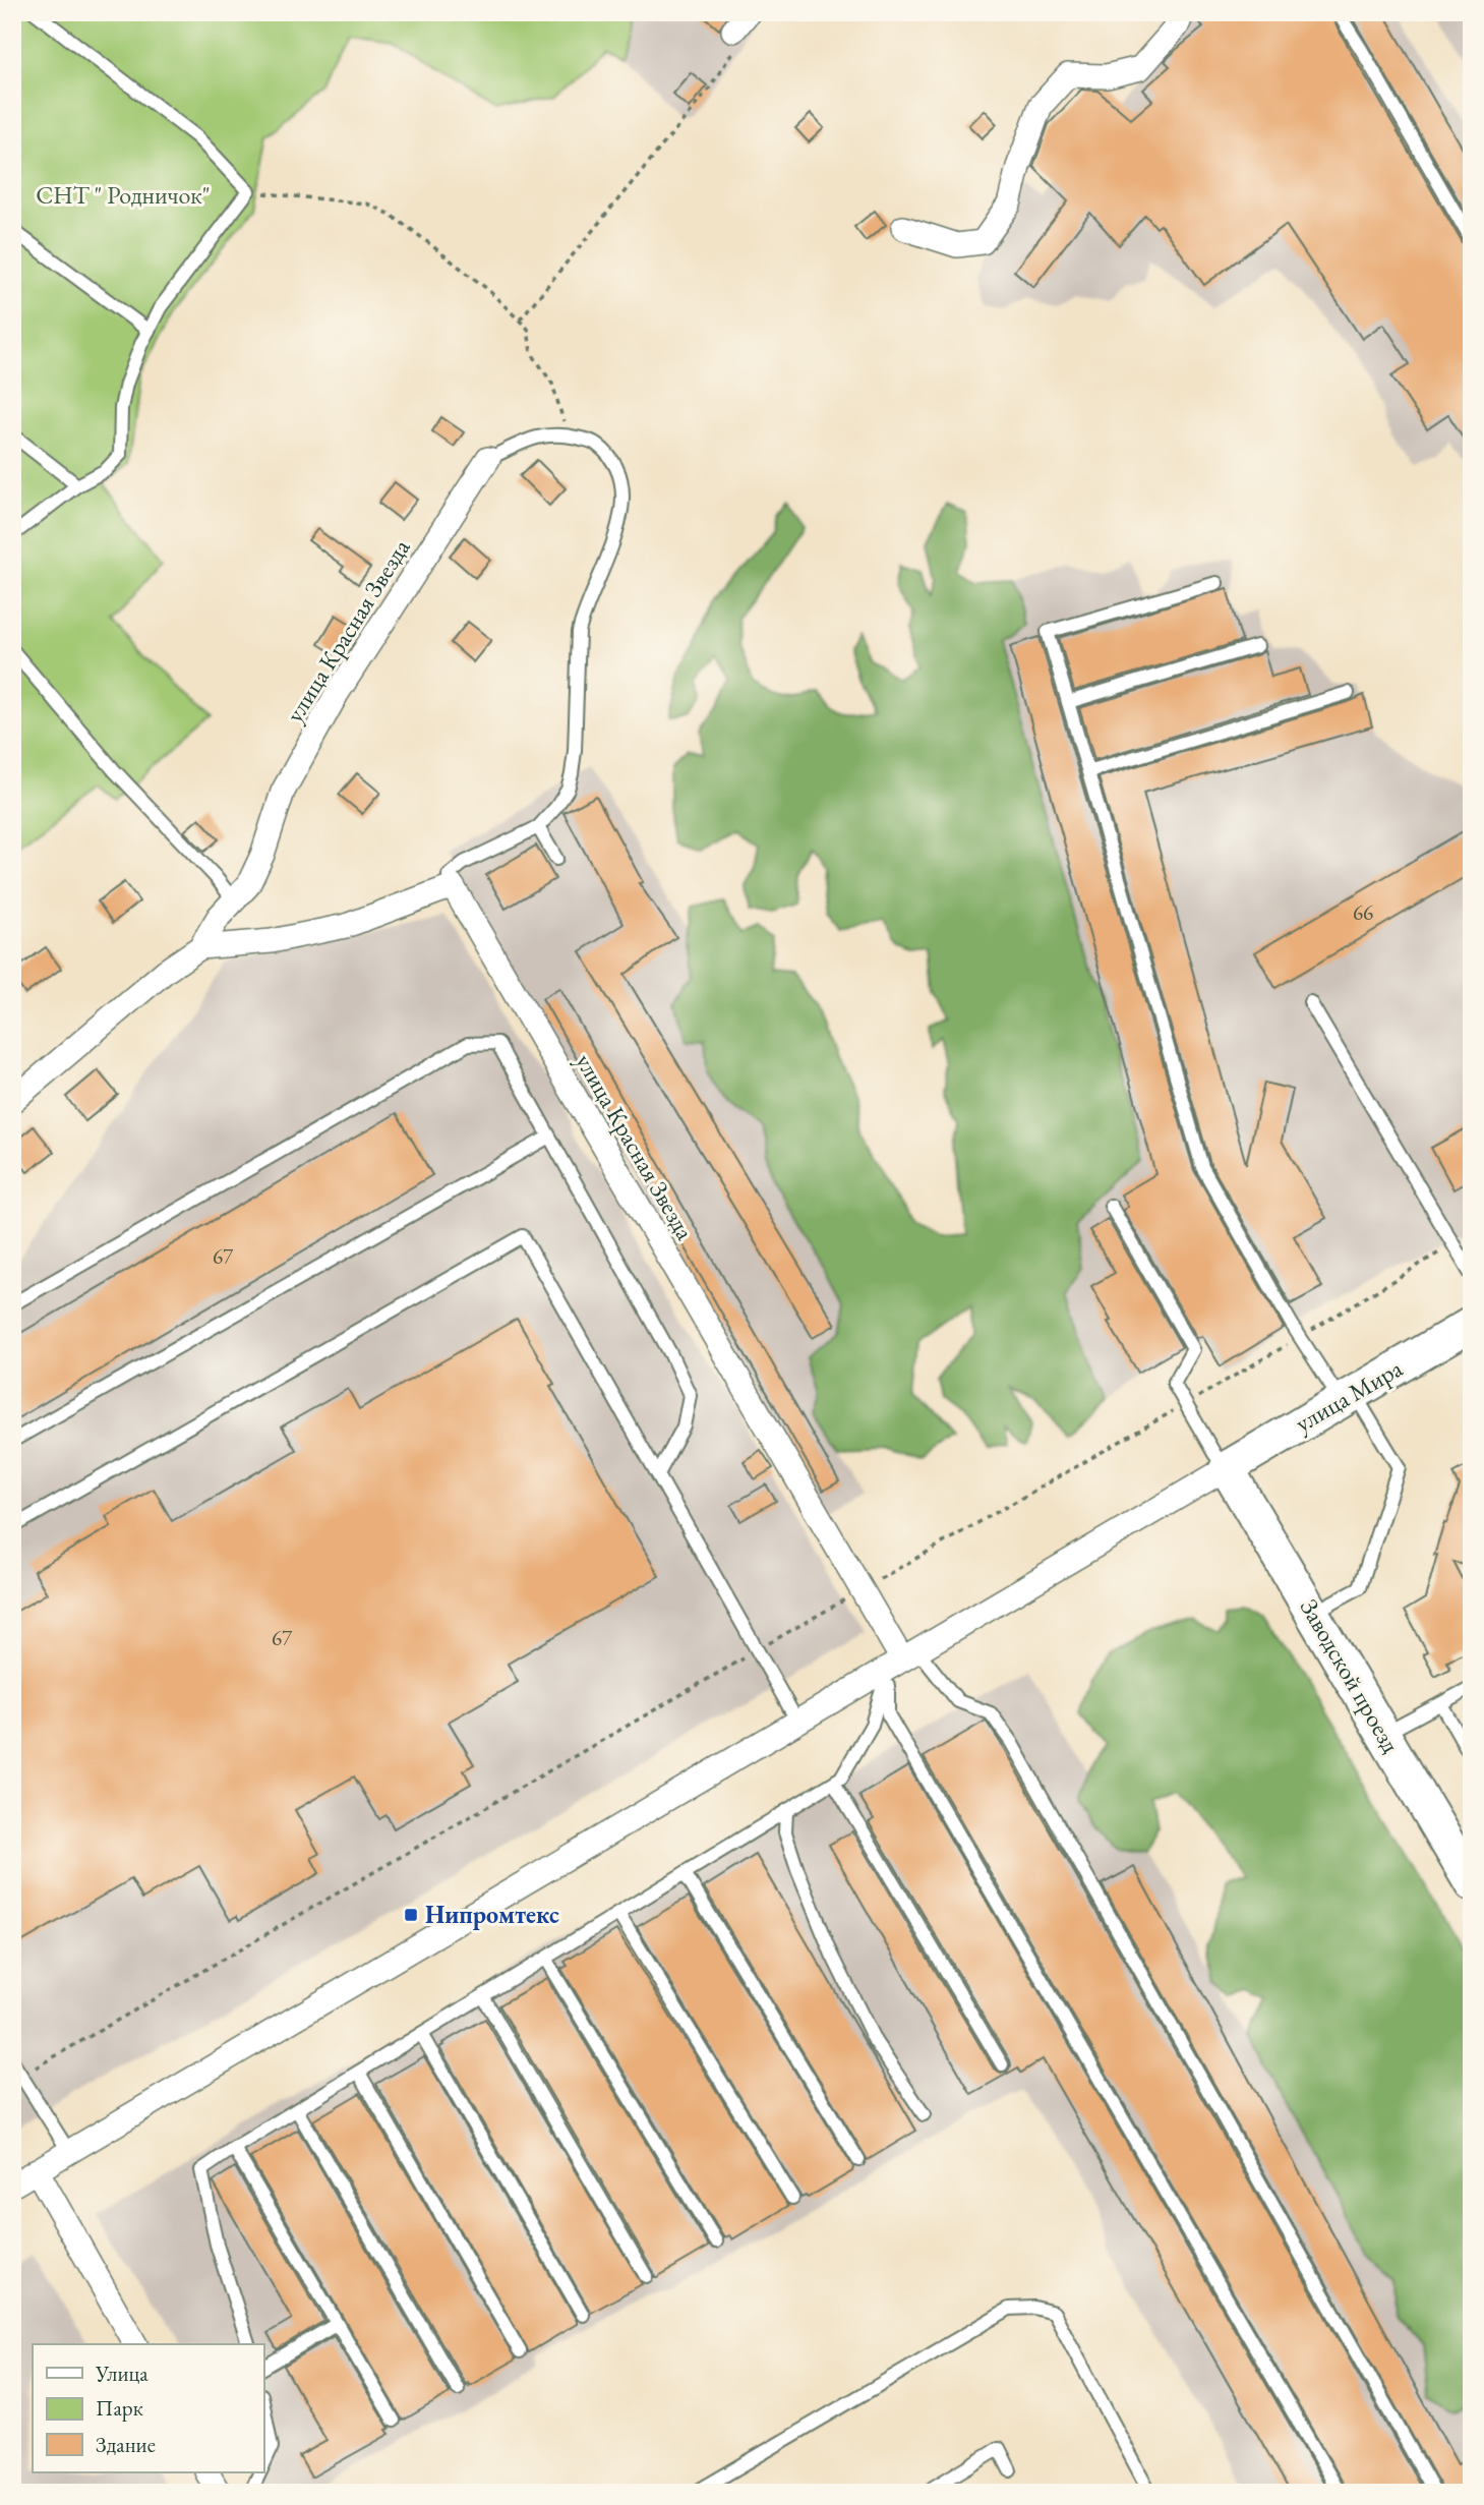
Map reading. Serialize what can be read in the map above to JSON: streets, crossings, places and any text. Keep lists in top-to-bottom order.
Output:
{
  "streets": {
    "main road": ["улица Мира", "Заводской проезд"],
    "street": ["улица Красная Звезда"]
  },
  "crossings": [
    ["улица Мира", "Заводской проезд"]
  ],
  "parks": ["СНТ \" Родничок\""],
  "places": {
    "transit": ["Нипромтекс"]
  },
  "house_numbers": ["66", "67", "67"],
  "legend": ["Улица", "Парк", "Здание"]
}
